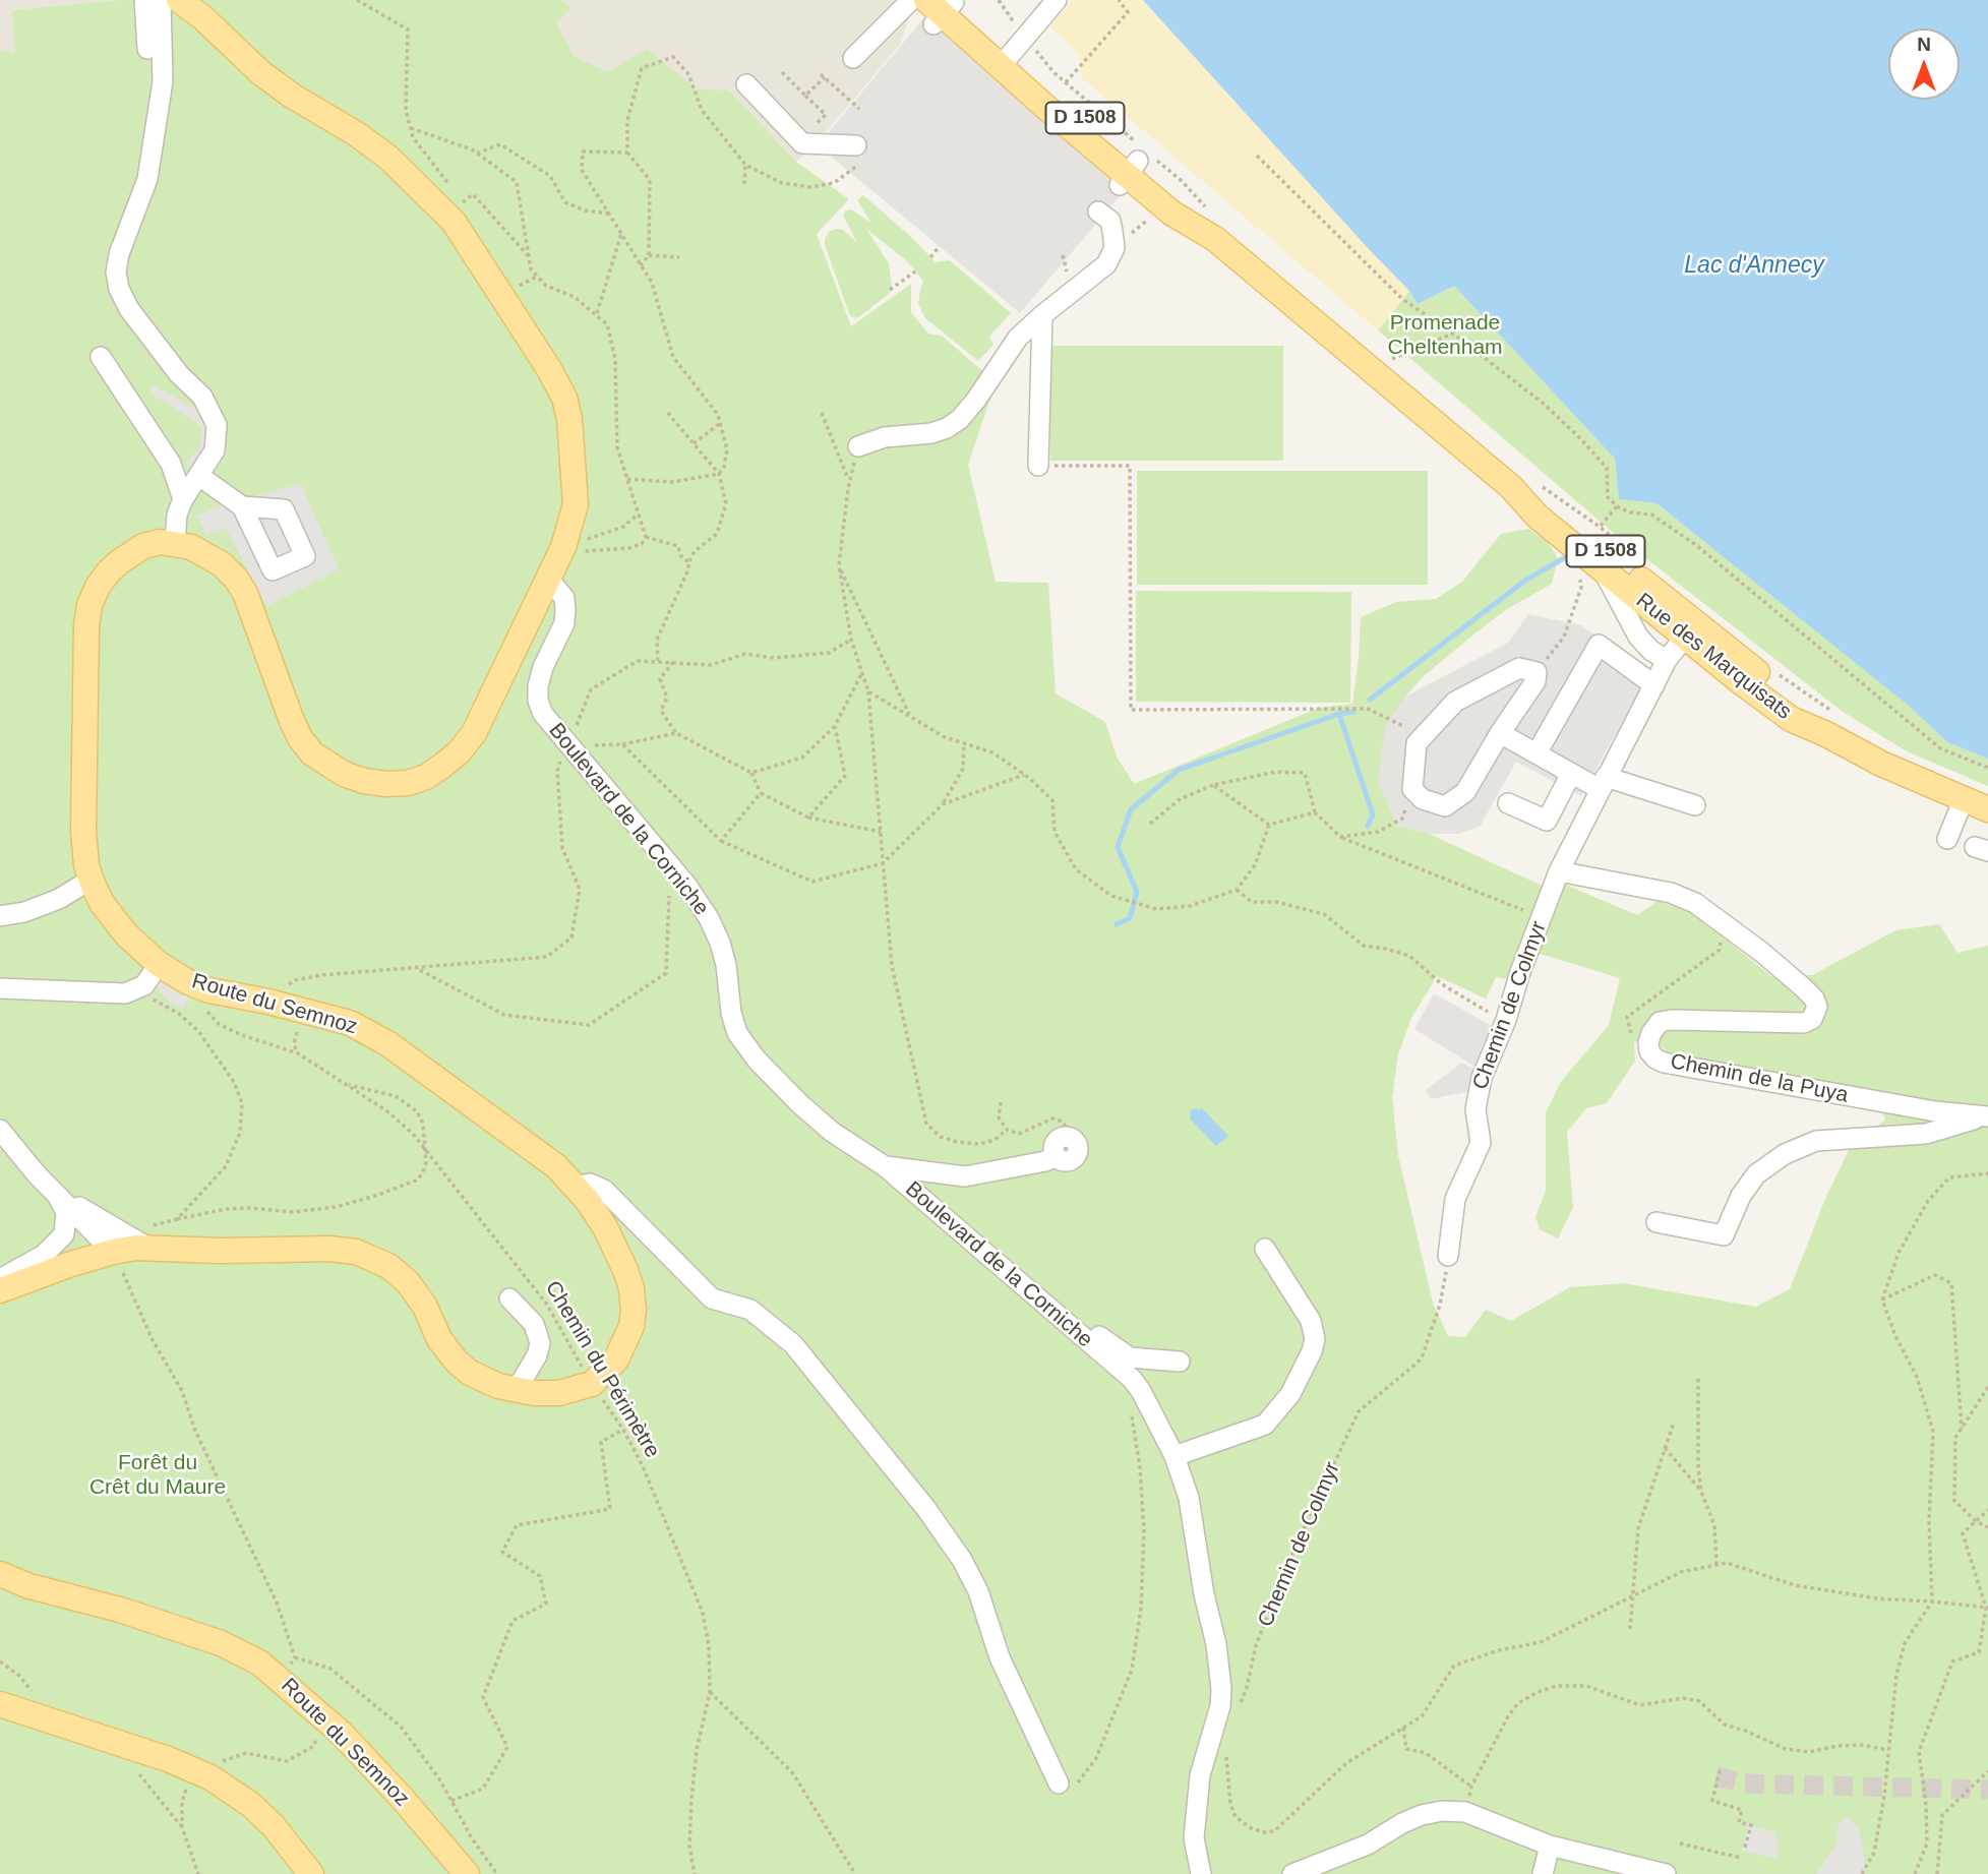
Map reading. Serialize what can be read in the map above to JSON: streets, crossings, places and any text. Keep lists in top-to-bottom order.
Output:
{
  "streets": {
    "main road": ["D 1508", "Rue des Marquisats", "Route du Semnoz"],
    "street": ["Boulevard de la Corniche", "Chemin de Colmyr", "Chemin de la Puya"],
    "path": ["Chemin du Périmètre"]
  },
  "crossings": [
    ["Rue des Marquisats", "Chemin de Colmyr"],
    ["Boulevard de la Corniche", "Route du Semnoz"],
    ["Route du Semnoz", "Chemin du Périmètre"],
    ["Chemin de Colmyr", "Chemin de la Puya"]
  ],
  "water": ["Lac d'Annecy"],
  "parks": ["Promenade Cheltenham", "Forêt du Crêt du Maure"],
  "north": "top"
}
